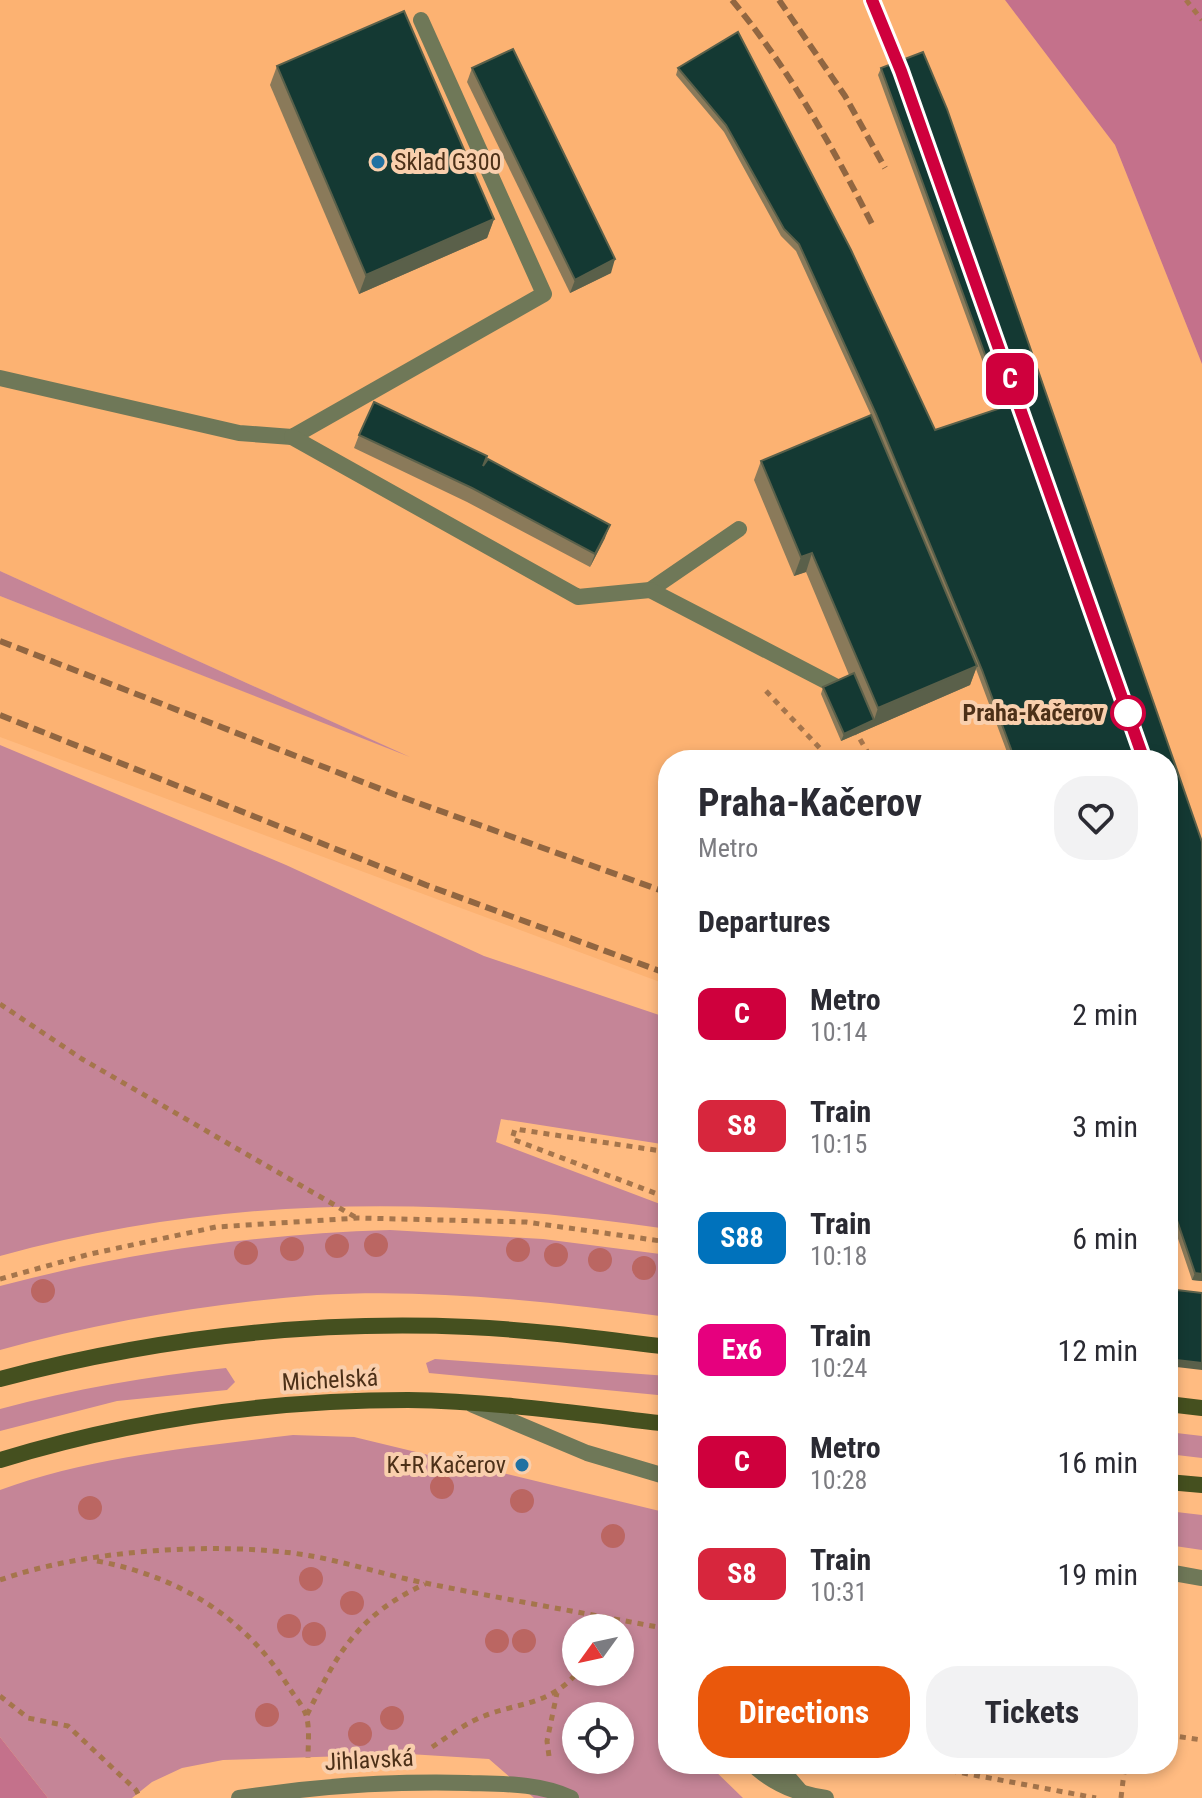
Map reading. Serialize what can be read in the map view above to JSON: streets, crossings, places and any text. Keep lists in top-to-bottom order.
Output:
{
  "streets": {
    "main road": ["Michelská"],
    "street": ["Jihlavská"]
  },
  "places": ["Sklad G300", "Praha-Kačerov", "K+R Kačerov"],
  "lines": ["metro line C"],
  "north": "bottom left",
  "page": {
    "on_map": "C",
    "heading": [
      ["Praha-Kačerov", "Metro"],
      "Departures"
    ],
    "list": [
      {
        "mark": "C",
        "name": "Metro",
        "note": "10:14",
        "value": "2 min"
      },
      {
        "mark": "S8",
        "name": "Train",
        "note": "10:15",
        "value": "3 min"
      },
      {
        "mark": "S88",
        "name": "Train",
        "note": "10:18",
        "value": "6 min"
      },
      {
        "mark": "Ex6",
        "name": "Train",
        "note": "10:24",
        "value": "12 min"
      },
      {
        "mark": "C",
        "name": "Metro",
        "note": "10:28",
        "value": "16 min"
      },
      {
        "mark": "S8",
        "name": "Train",
        "note": "10:31",
        "value": "19 min"
      }
    ],
    "buttons": ["Directions", "Tickets"]
  }
}
